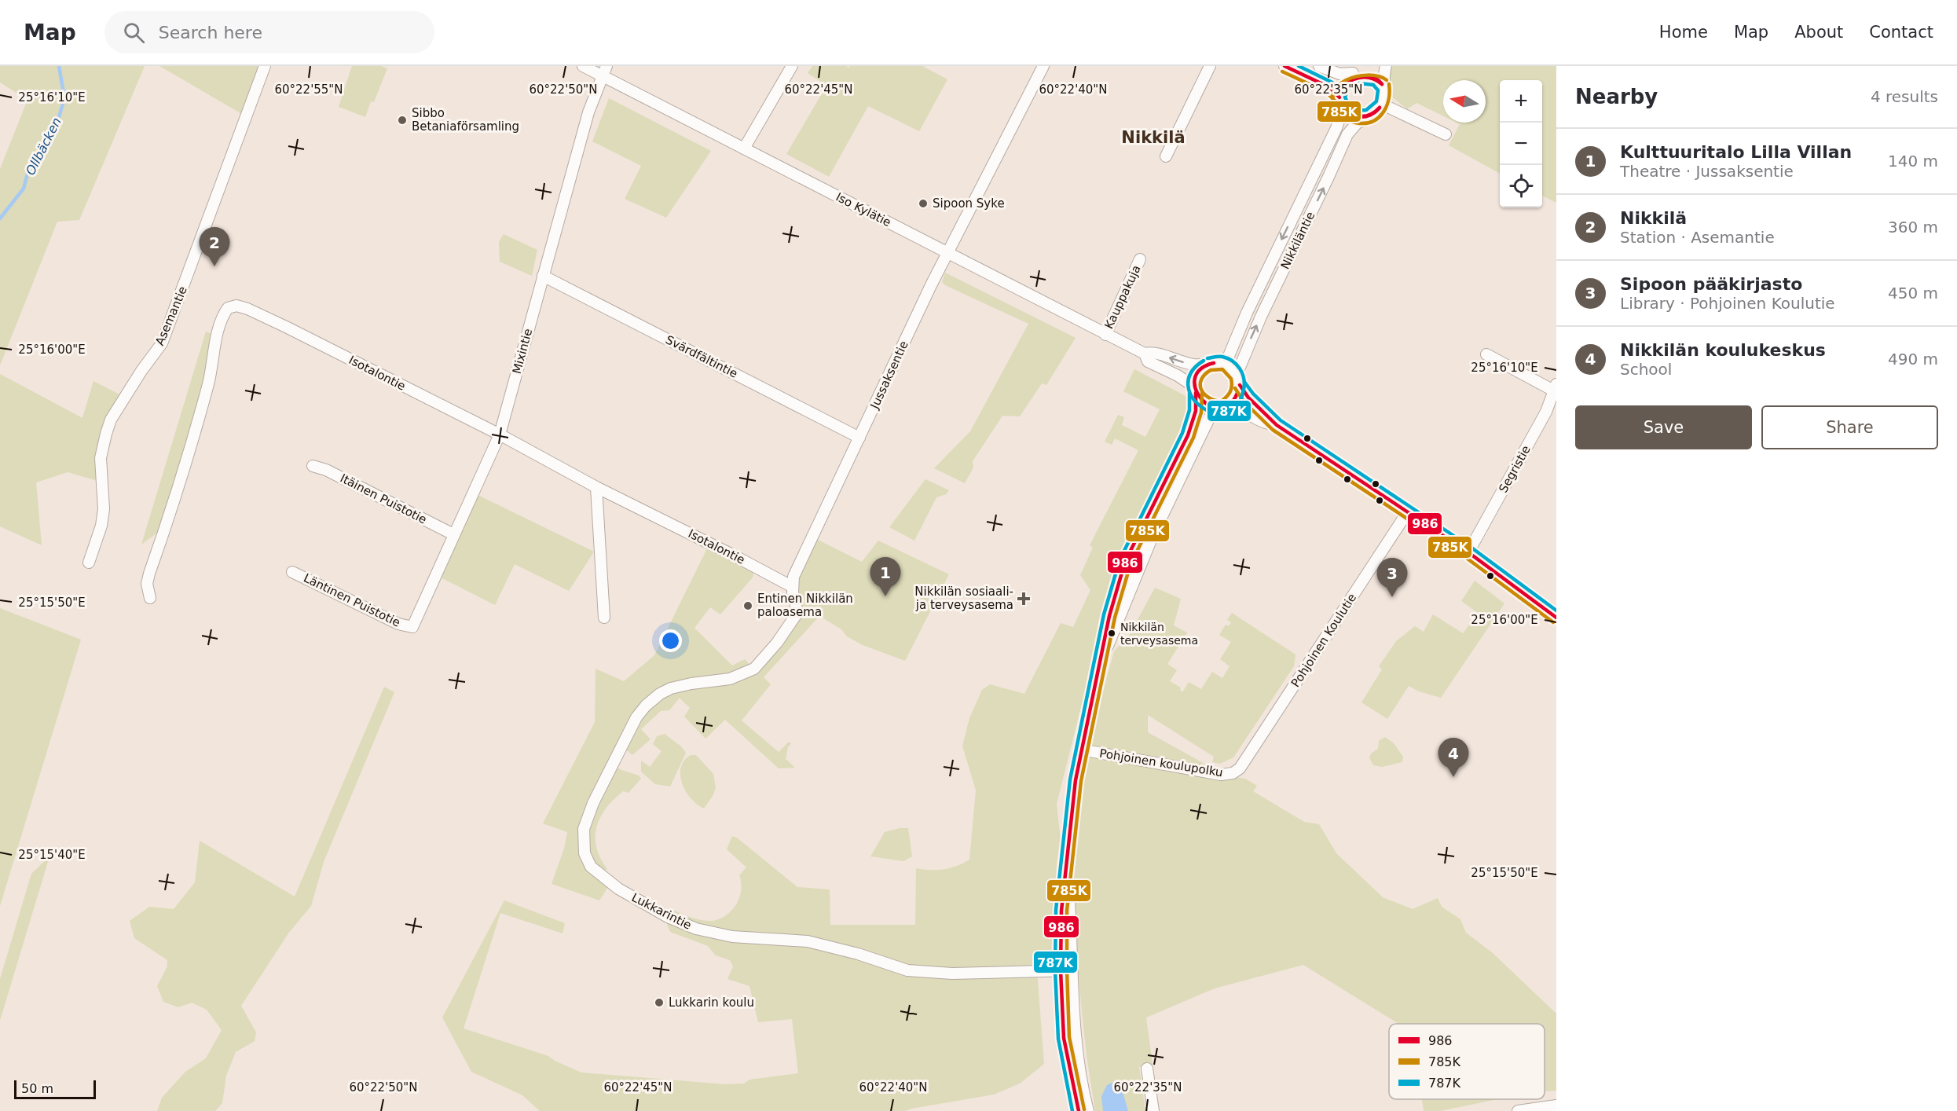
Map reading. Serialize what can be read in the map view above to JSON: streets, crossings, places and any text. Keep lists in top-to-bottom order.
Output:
{
  "streets": {
    "street": [
      "Iso Kylätie",
      "Nikkiläntie",
      "Kauppakuja",
      "Asemantie",
      "Mixintie",
      "Svärdfältintie",
      "Isotalontie",
      "Jussaksentie",
      "Segristie",
      "Itäinen Puistotie",
      "Läntinen Puistotie",
      "Pohjoinen Koulutie",
      "Pohjoinen koulupolku",
      "Lukkarintie"
    ]
  },
  "crossings": [
    ["Iso Kylätie", "Nikkiläntie"],
    ["Iso Kylätie", "Kauppakuja"],
    ["Iso Kylätie", "Mixintie"],
    ["Iso Kylätie", "Jussaksentie"],
    ["Mixintie", "Svärdfältintie"],
    ["Mixintie", "Isotalontie"],
    ["Mixintie", "Itäinen Puistotie"],
    ["Mixintie", "Läntinen Puistotie"],
    ["Svärdfältintie", "Jussaksentie"],
    ["Isotalontie", "Jussaksentie"],
    ["Jussaksentie", "Lukkarintie"],
    ["Pohjoinen Koulutie", "Pohjoinen koulupolku"]
  ],
  "districts": ["Nikkilä"],
  "water": ["Ollbäcken"],
  "places": {
    "other": [
      "Sibbo Betaniaförsamling",
      "Sipoon Syke",
      "Entinen Nikkilän paloasema",
      "Nikkilän terveysasema",
      "Lukkarin koulu"
    ],
    "health": ["Nikkilän sosiaali- ja terveysasema"]
  },
  "lines": ["transit line 986", "transit line 787K", "transit line 785K"],
  "legend": ["986", "785K", "787K"],
  "scale_bar": "50 m",
  "north": "left",
  "page": {
    "header": "Map",
    "search": "Search here",
    "nav": [
      "Home",
      "Map",
      "About",
      "Contact"
    ],
    "heading": ["Nearby", "4 results"],
    "map_buttons": ["+", "−"],
    "list": [
      {
        "mark": "1",
        "name": "Kulttuuritalo Lilla Villan",
        "note": "Theatre · Jussaksentie",
        "value": "140 m"
      },
      {
        "mark": "2",
        "name": "Nikkilä",
        "note": "Station · Asemantie",
        "value": "360 m"
      },
      {
        "mark": "3",
        "name": "Sipoon pääkirjasto",
        "note": "Library · Pohjoinen Koulutie",
        "value": "450 m"
      },
      {
        "mark": "4",
        "name": "Nikkilän koulukeskus",
        "note": "School",
        "value": "490 m"
      }
    ],
    "pins": [
      "2",
      "1",
      "3",
      "4"
    ],
    "buttons": ["Save", "Share"],
    "scale": "50 m"
  },
  "coordinates": [
    "60°22'55\"N",
    "60°22'50\"N",
    "60°22'45\"N",
    "60°22'40\"N",
    "60°22'35\"N",
    "25°16'10\"E",
    "25°16'00\"E",
    "25°15'50\"E",
    "25°15'40\"E"
  ]
}
